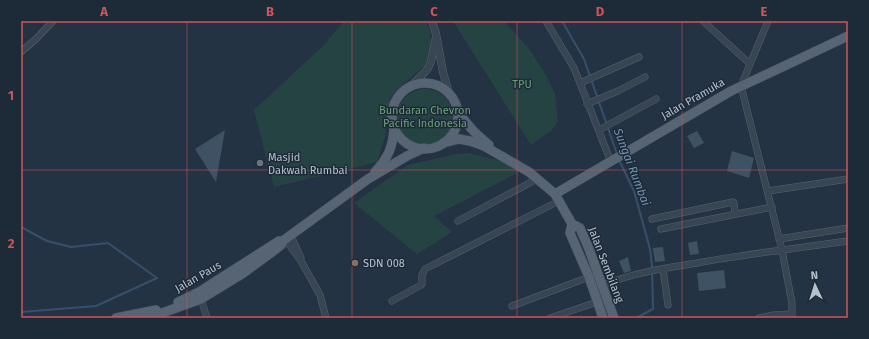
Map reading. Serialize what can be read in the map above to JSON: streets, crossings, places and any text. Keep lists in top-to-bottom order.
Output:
{
  "streets": {
    "main road": ["Jalan Pramuka", "Jalan Sembilang", "Jalan Paus"]
  },
  "crossings": [
    ["Jalan Pramuka", "Jalan Sembilang"],
    ["Jalan Sembilang", "Jalan Paus"]
  ],
  "water": ["Sungai Rumbai"],
  "parks": ["TPU", "Bundaran Chevron Pacific Indonesia"],
  "places": ["Masjid Dakwah Rumbai", "SDN 008"],
  "north": "top",
  "grid": {
    "columns": [
      "A",
      "B",
      "C",
      "D",
      "E"
    ],
    "rows": ["1", "2"]
  }
}
